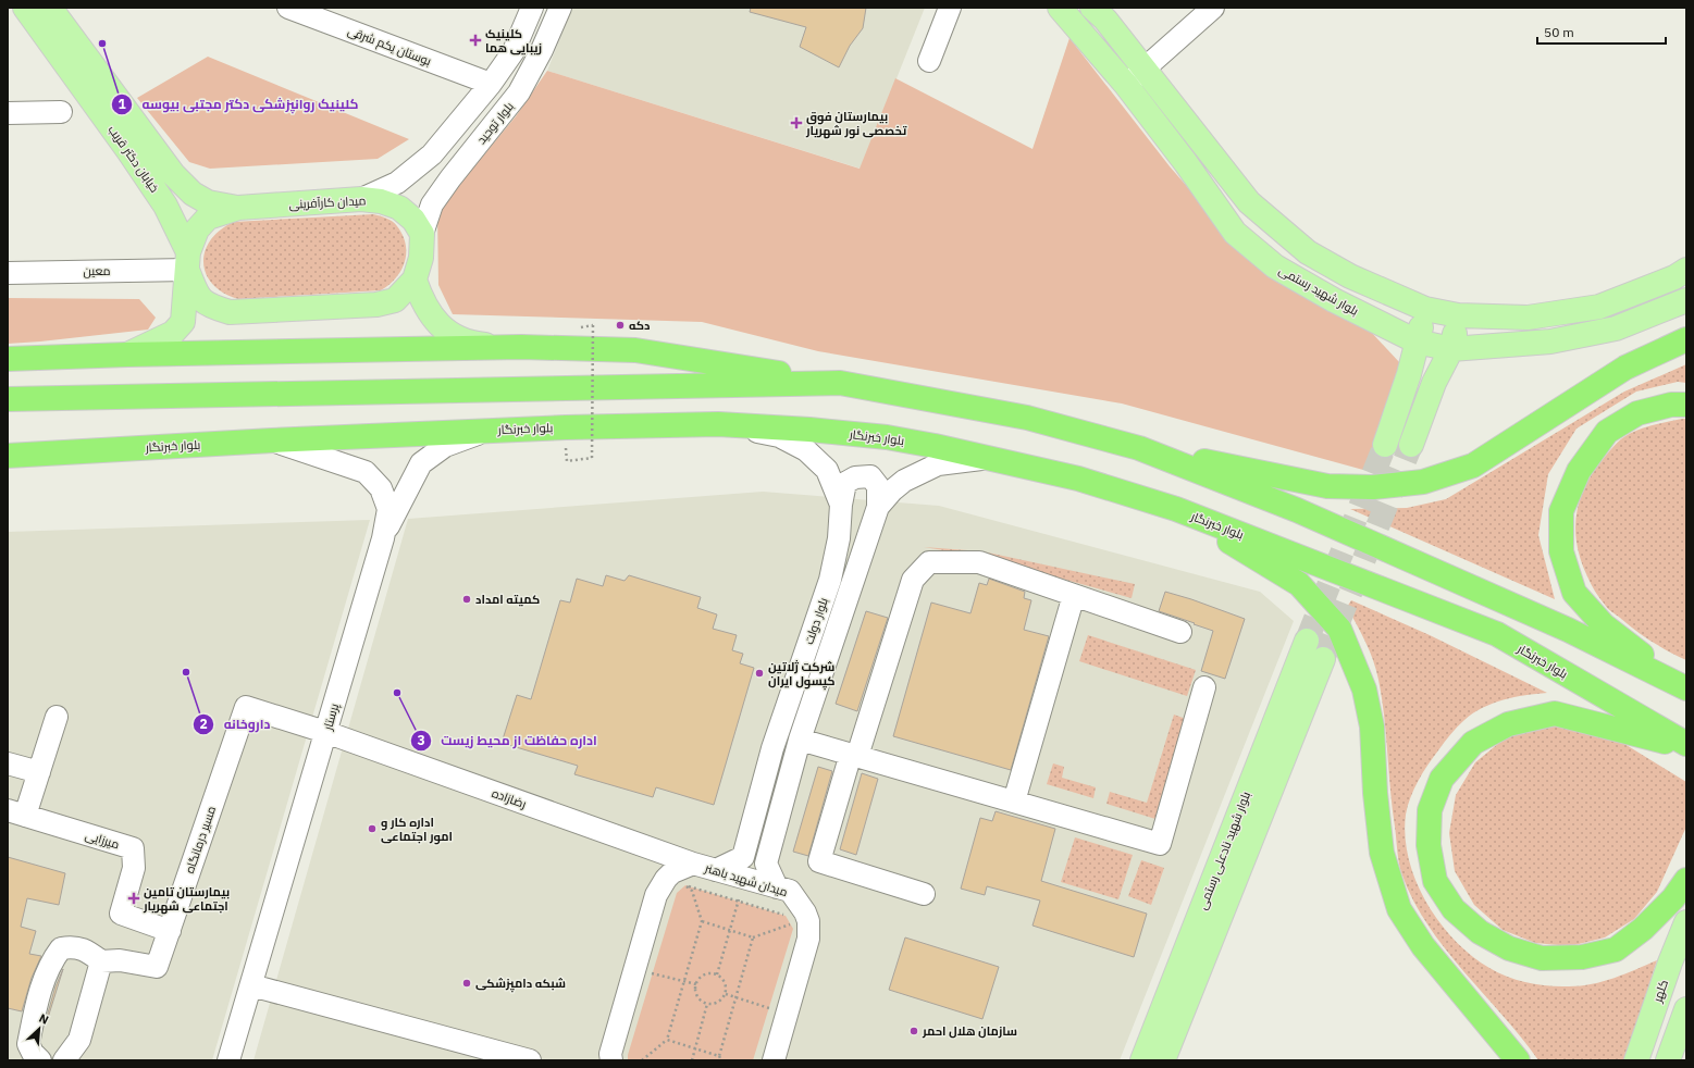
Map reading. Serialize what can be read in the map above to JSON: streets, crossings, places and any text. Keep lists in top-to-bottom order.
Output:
{
  "streets": {
    "highway": ["بلوار خبرنگار"],
    "main road": [
      "خیابان دکتر قریب",
      "میدان کارآفرینی",
      "بلوار شهید رستمی",
      "بلوار شهید نادعلی رستمی",
      "کلهر"
    ],
    "street": [
      "بوستان یکم شرقی",
      "بلوار توحید",
      "معین",
      "بلوار دولت",
      "پرستار",
      "رضازاده",
      "میرزایی",
      "مسیر درمانگاه",
      "میدان شهید باهنر"
    ]
  },
  "crossings": [
    ["بلوار توحید", "میدان کارآفرینی"],
    ["خیابان دکتر قریب", "میدان کارآفرینی"],
    ["خیابان دکتر قریب", "معین"],
    ["میدان کارآفرینی", "معین"],
    ["بلوار خبرنگار", "بلوار دولت"],
    ["بلوار خبرنگار", "پرستار"],
    ["بلوار دولت", "میدان شهید باهنر"],
    ["پرستار", "رضازاده"],
    ["رضازاده", "مسیر درمانگاه"],
    ["رضازاده", "میدان شهید باهنر"],
    ["میرزایی", "مسیر درمانگاه"]
  ],
  "places": {
    "health": ["کلینیک زیبایی هما", "بیمارستان فوق تخصصی نور شهریار", "بیمارستان تامین اجتماعی شهریار"],
    "other": [
      "کلینیک روانپزشکی دکتر مجتبی بیوسه",
      "دکه",
      "کمیته امداد",
      "داروخانه",
      "شرکت ژلاتین کپسول ایران",
      "اداره حفاظت از محیط زیست",
      "اداره کار و امور اجتماعی",
      "شبکه دامپزشکی",
      "سازمان هلال احمر"
    ]
  },
  "scale_bar": "50 m",
  "north": "top right"
}
